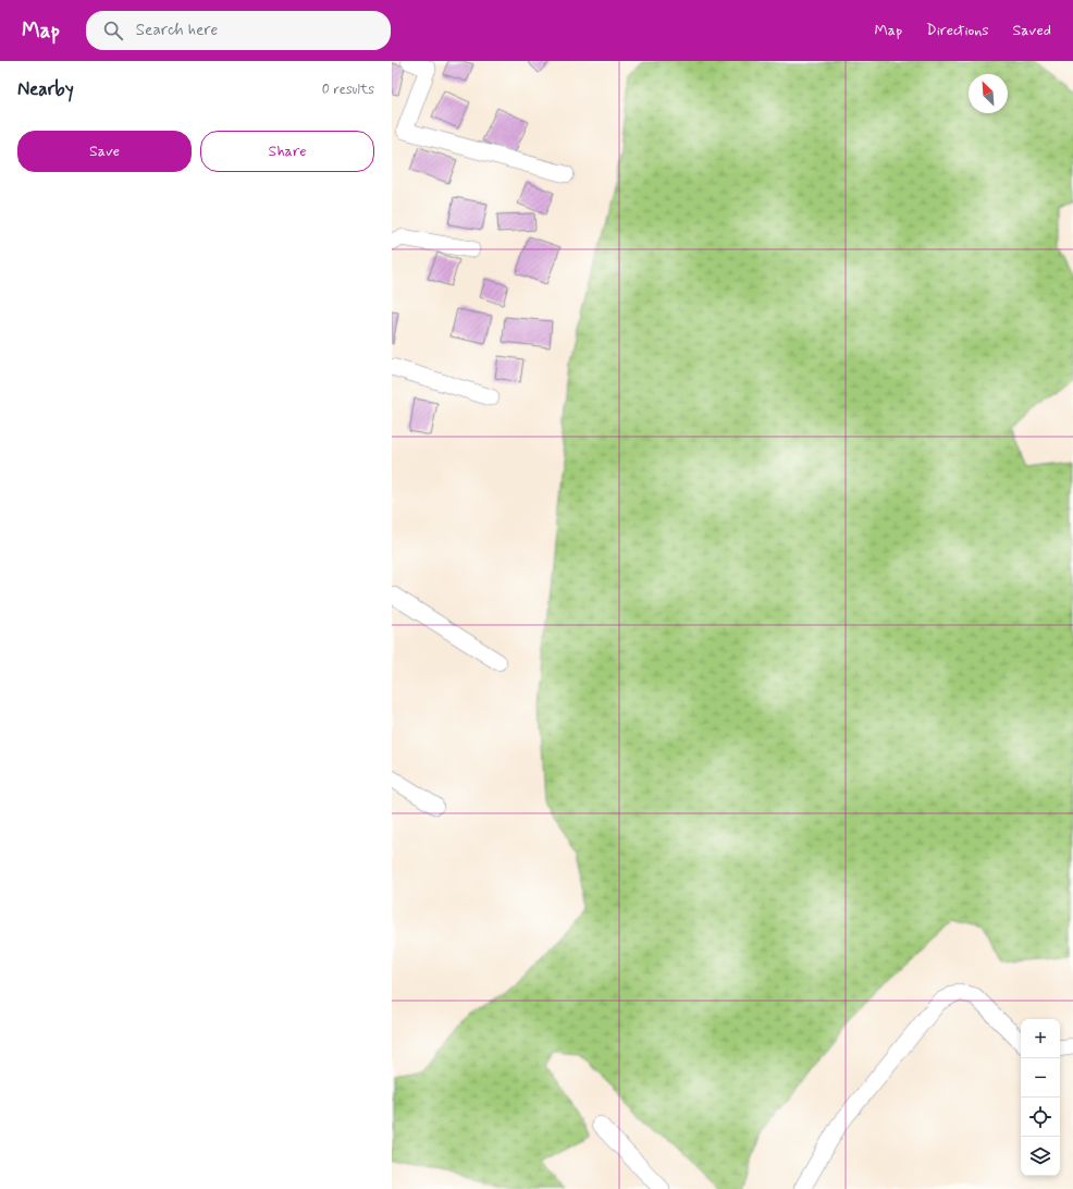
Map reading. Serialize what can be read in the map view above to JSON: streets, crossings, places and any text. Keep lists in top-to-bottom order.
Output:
{
  "north": "top left",
  "page": {
    "header": "Map",
    "search": "Search here",
    "nav": ["Map", "Directions", "Saved"],
    "heading": ["Nearby", "0 results"],
    "buttons": ["Save", "Share"],
    "map_buttons": ["+", "−"]
  }
}
